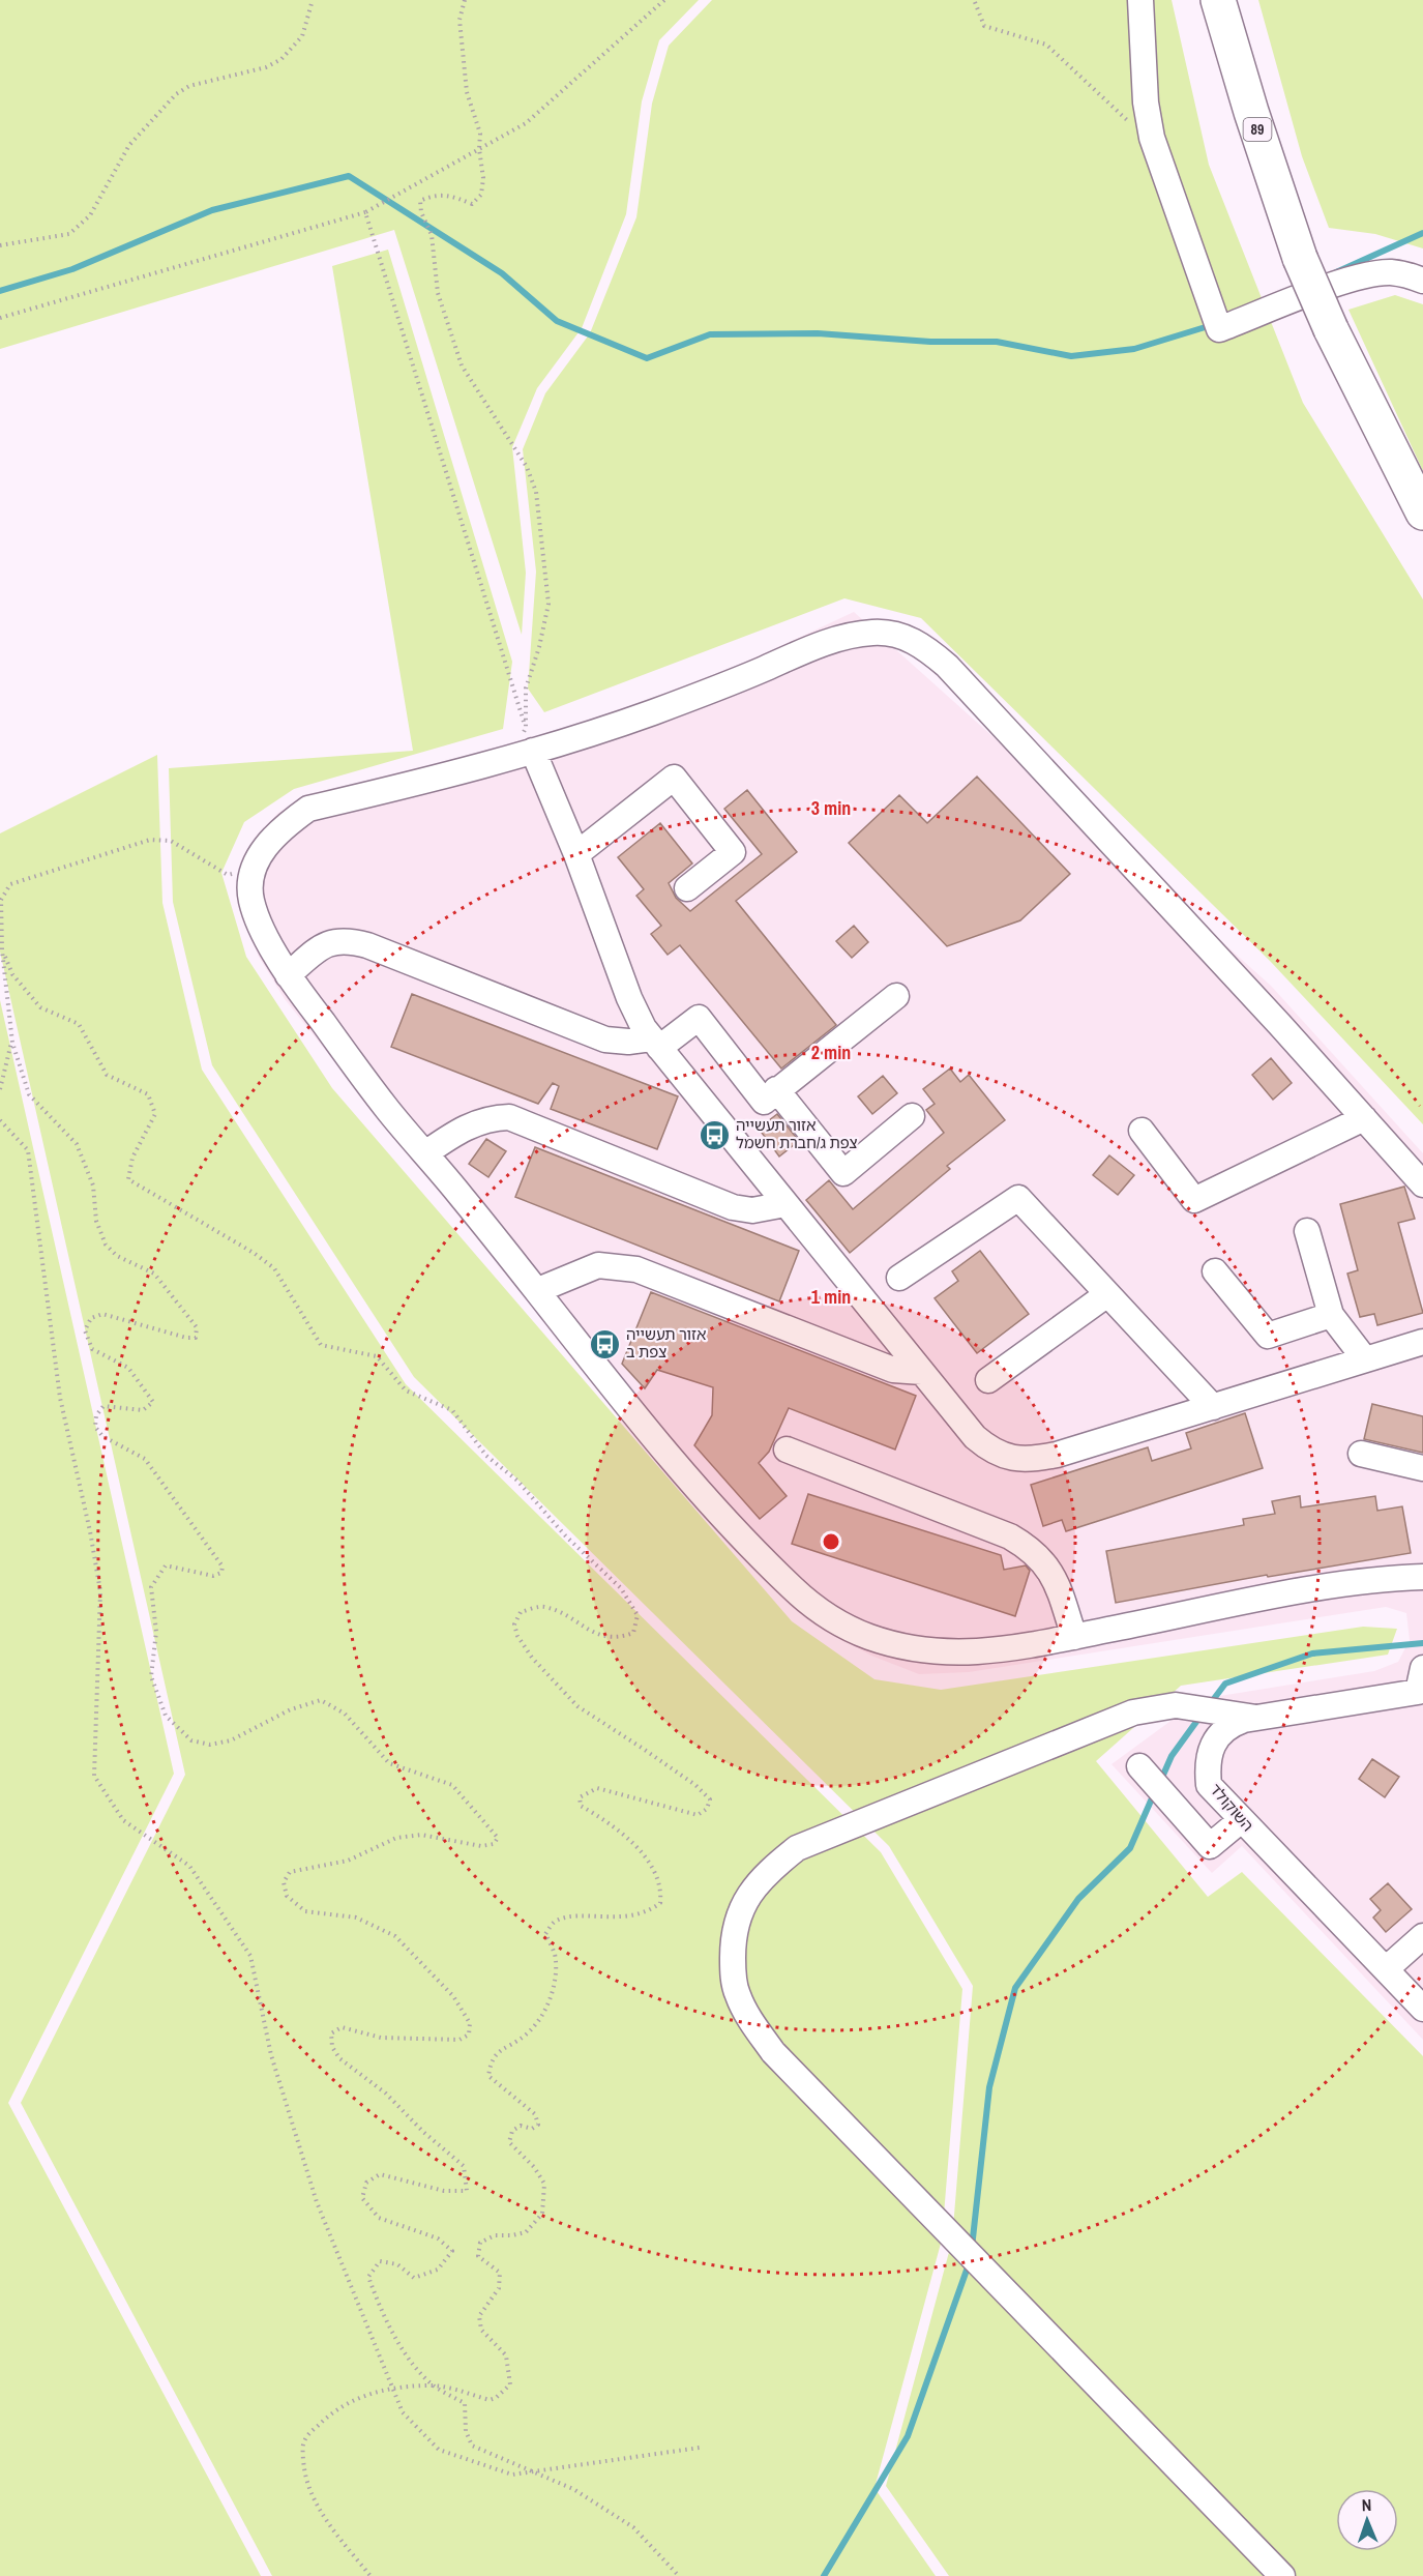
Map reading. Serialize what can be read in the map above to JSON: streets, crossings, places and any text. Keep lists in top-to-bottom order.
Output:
{
  "streets": {
    "highway": ["89"],
    "street": ["השוקולד"]
  },
  "places": {
    "bus stop": ["אזור תעשייה צפת ג/חברת חשמל", "אזור תעשייה צפת ב"]
  },
  "north": "top",
  "rings": ["3 min", "2 min", "1 min"]
}
